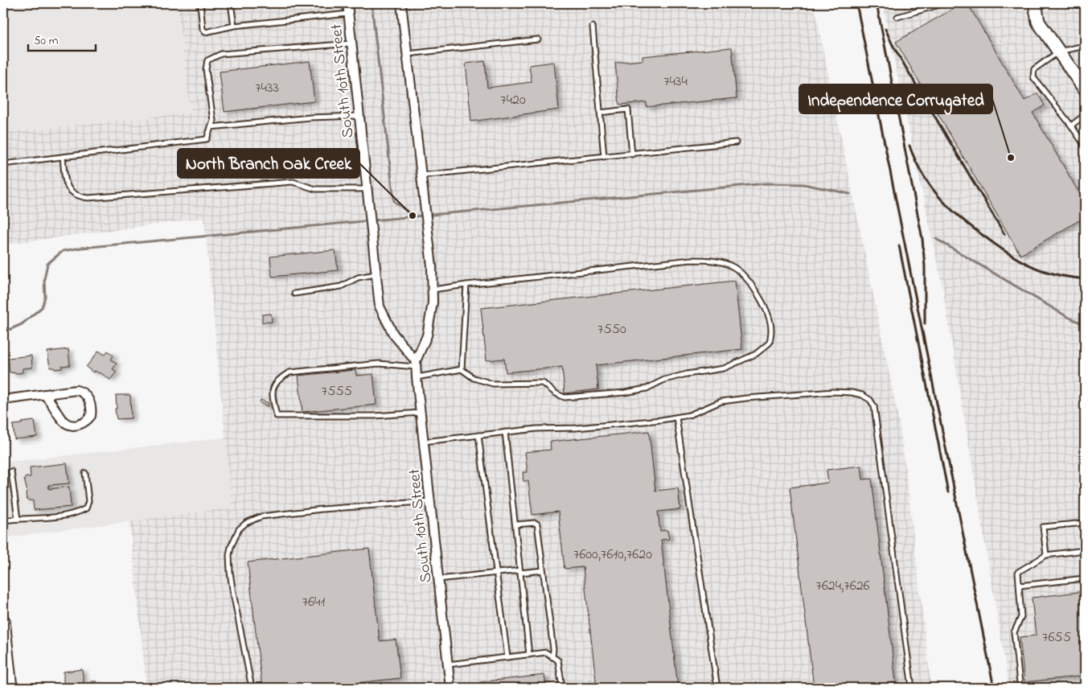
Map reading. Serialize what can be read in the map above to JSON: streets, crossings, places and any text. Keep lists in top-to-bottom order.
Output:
{
  "streets": {
    "street": ["South 10th Street"]
  },
  "places": ["Independence Corrugated", "North Branch Oak Creek"],
  "house_numbers": [
    "7434",
    "7433",
    "7420",
    "7550",
    "7555",
    "7600,7610,7620",
    "7624,7626",
    "7641",
    "7655"
  ],
  "scale_bar": "50 m"
}
